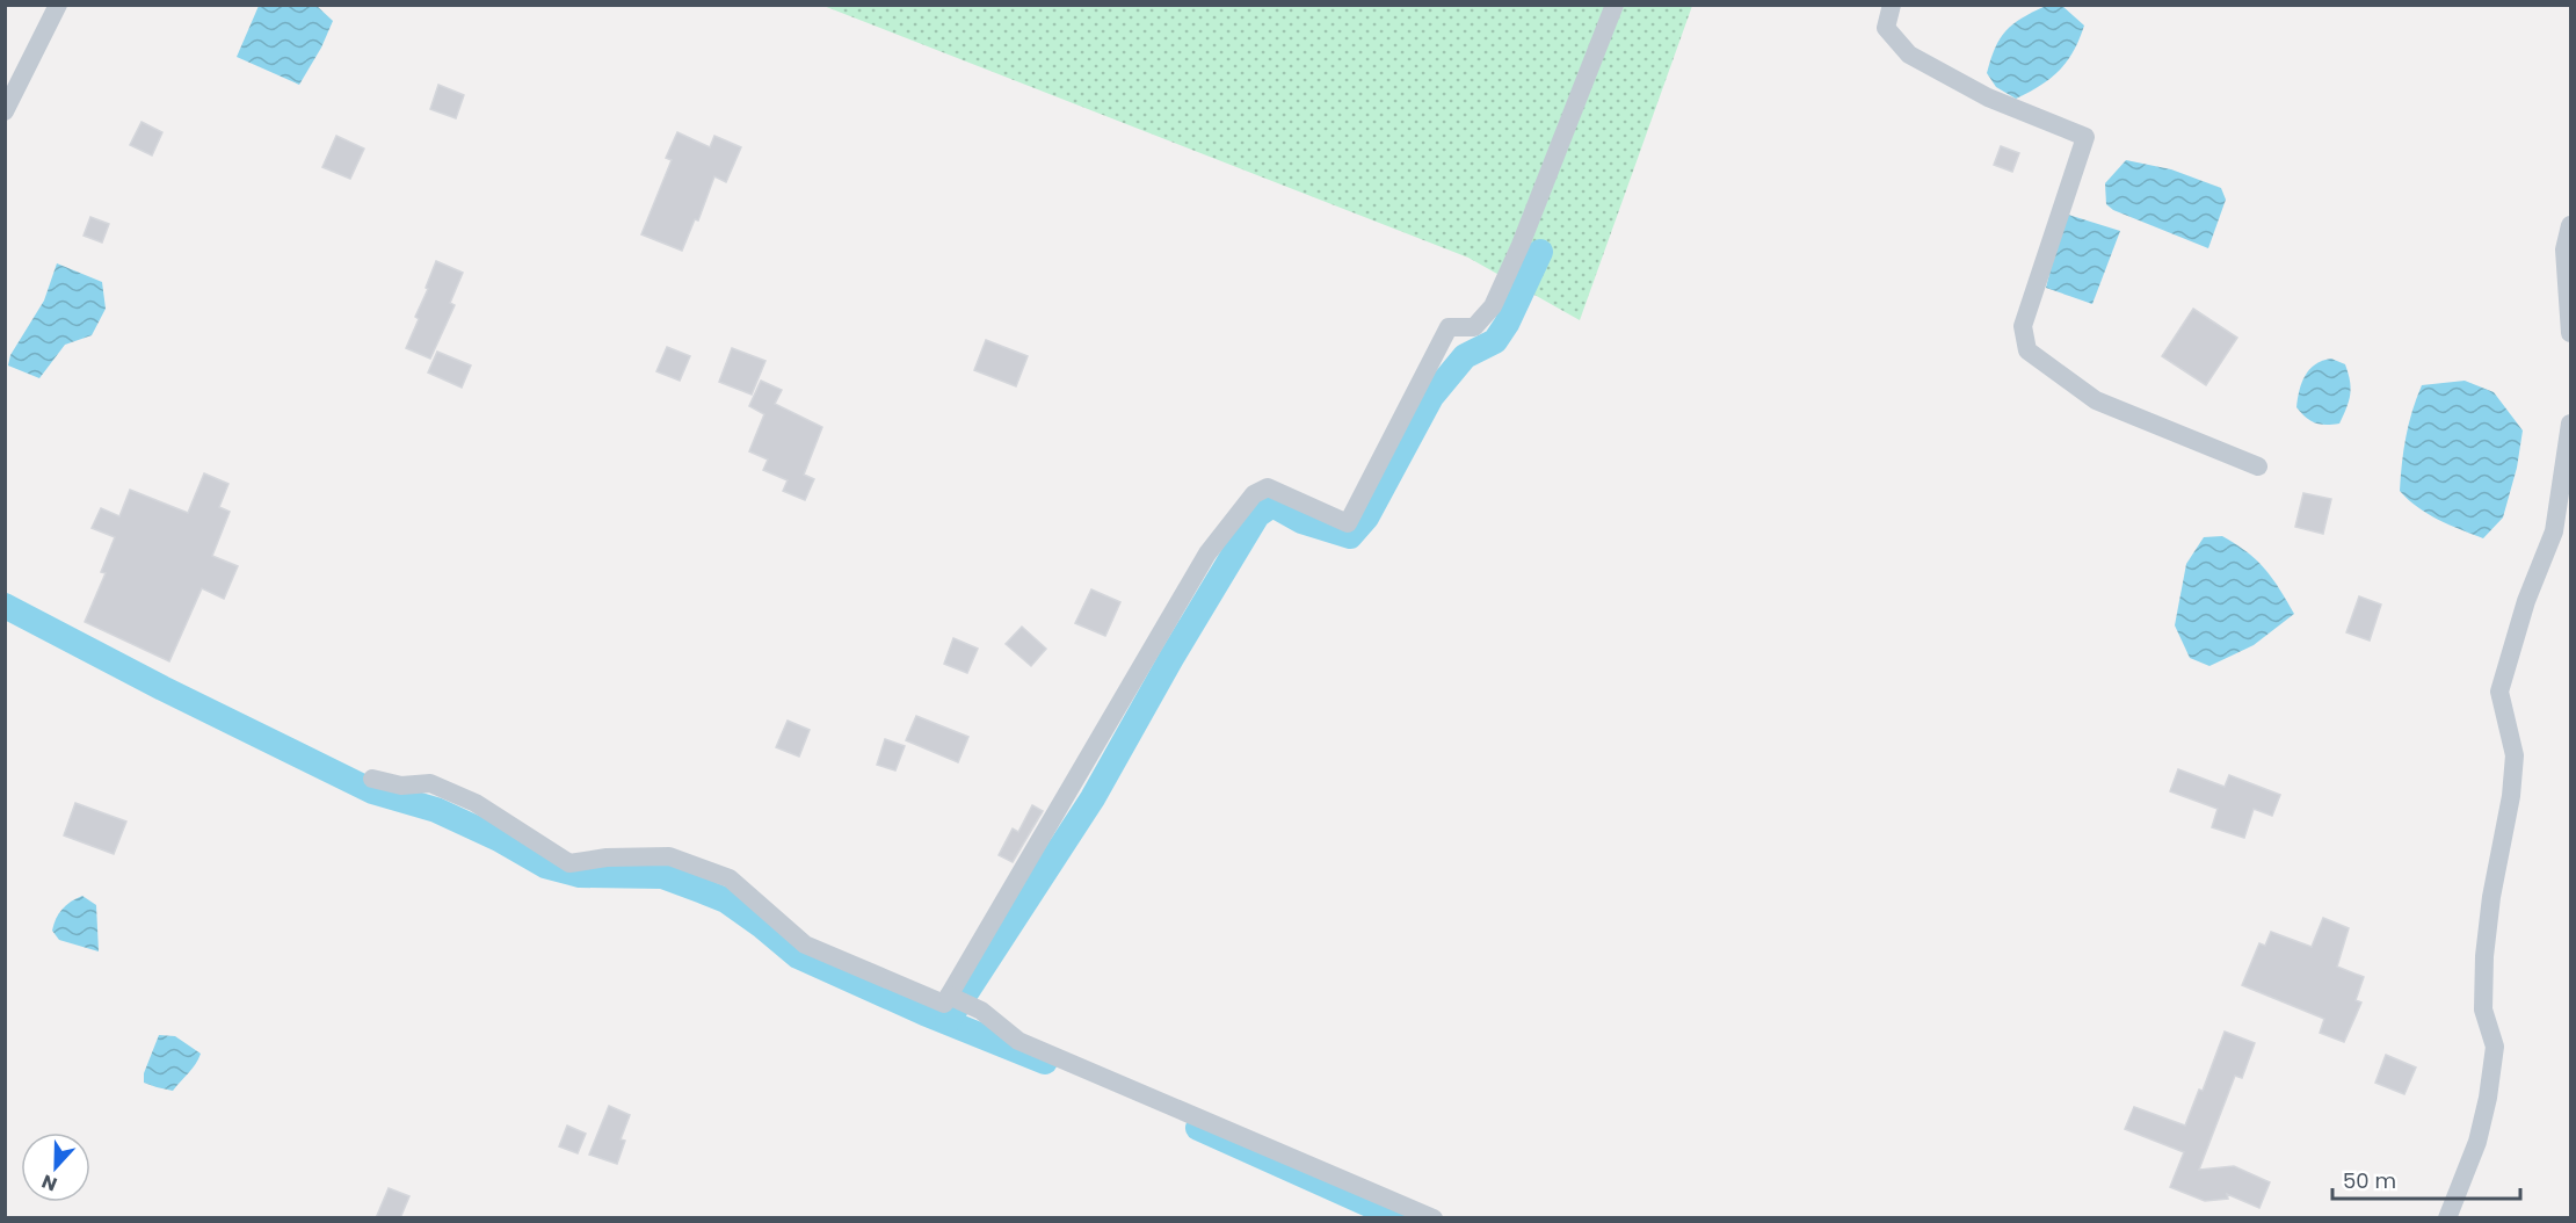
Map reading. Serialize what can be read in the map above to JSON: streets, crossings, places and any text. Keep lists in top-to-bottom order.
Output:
{
  "scale_bar": "50 m",
  "north": "bottom"
}
